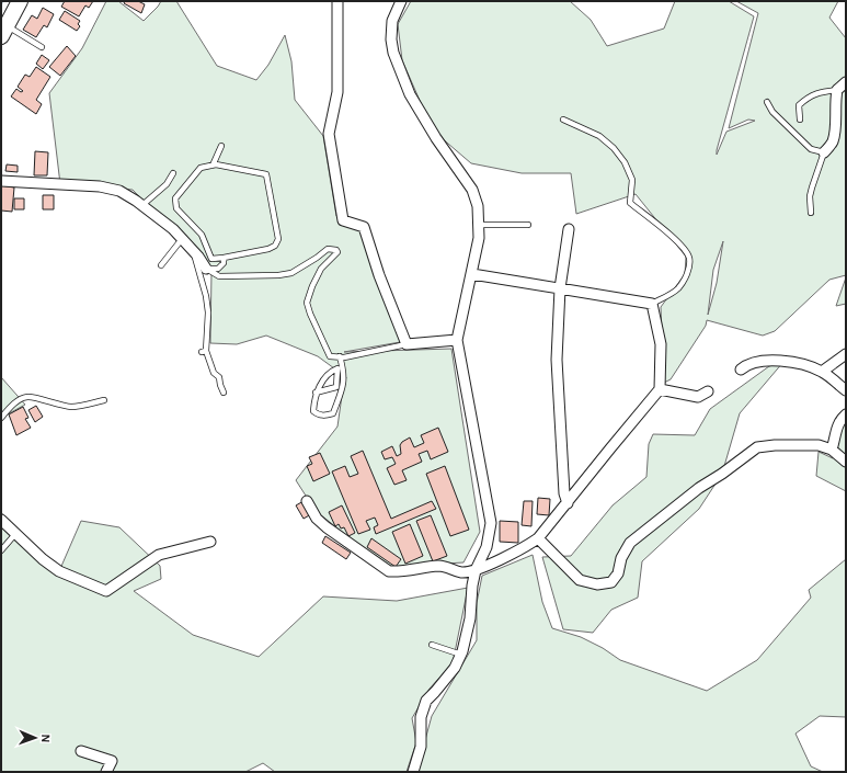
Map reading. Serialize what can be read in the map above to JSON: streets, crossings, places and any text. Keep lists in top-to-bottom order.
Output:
{
  "north": "right"
}
